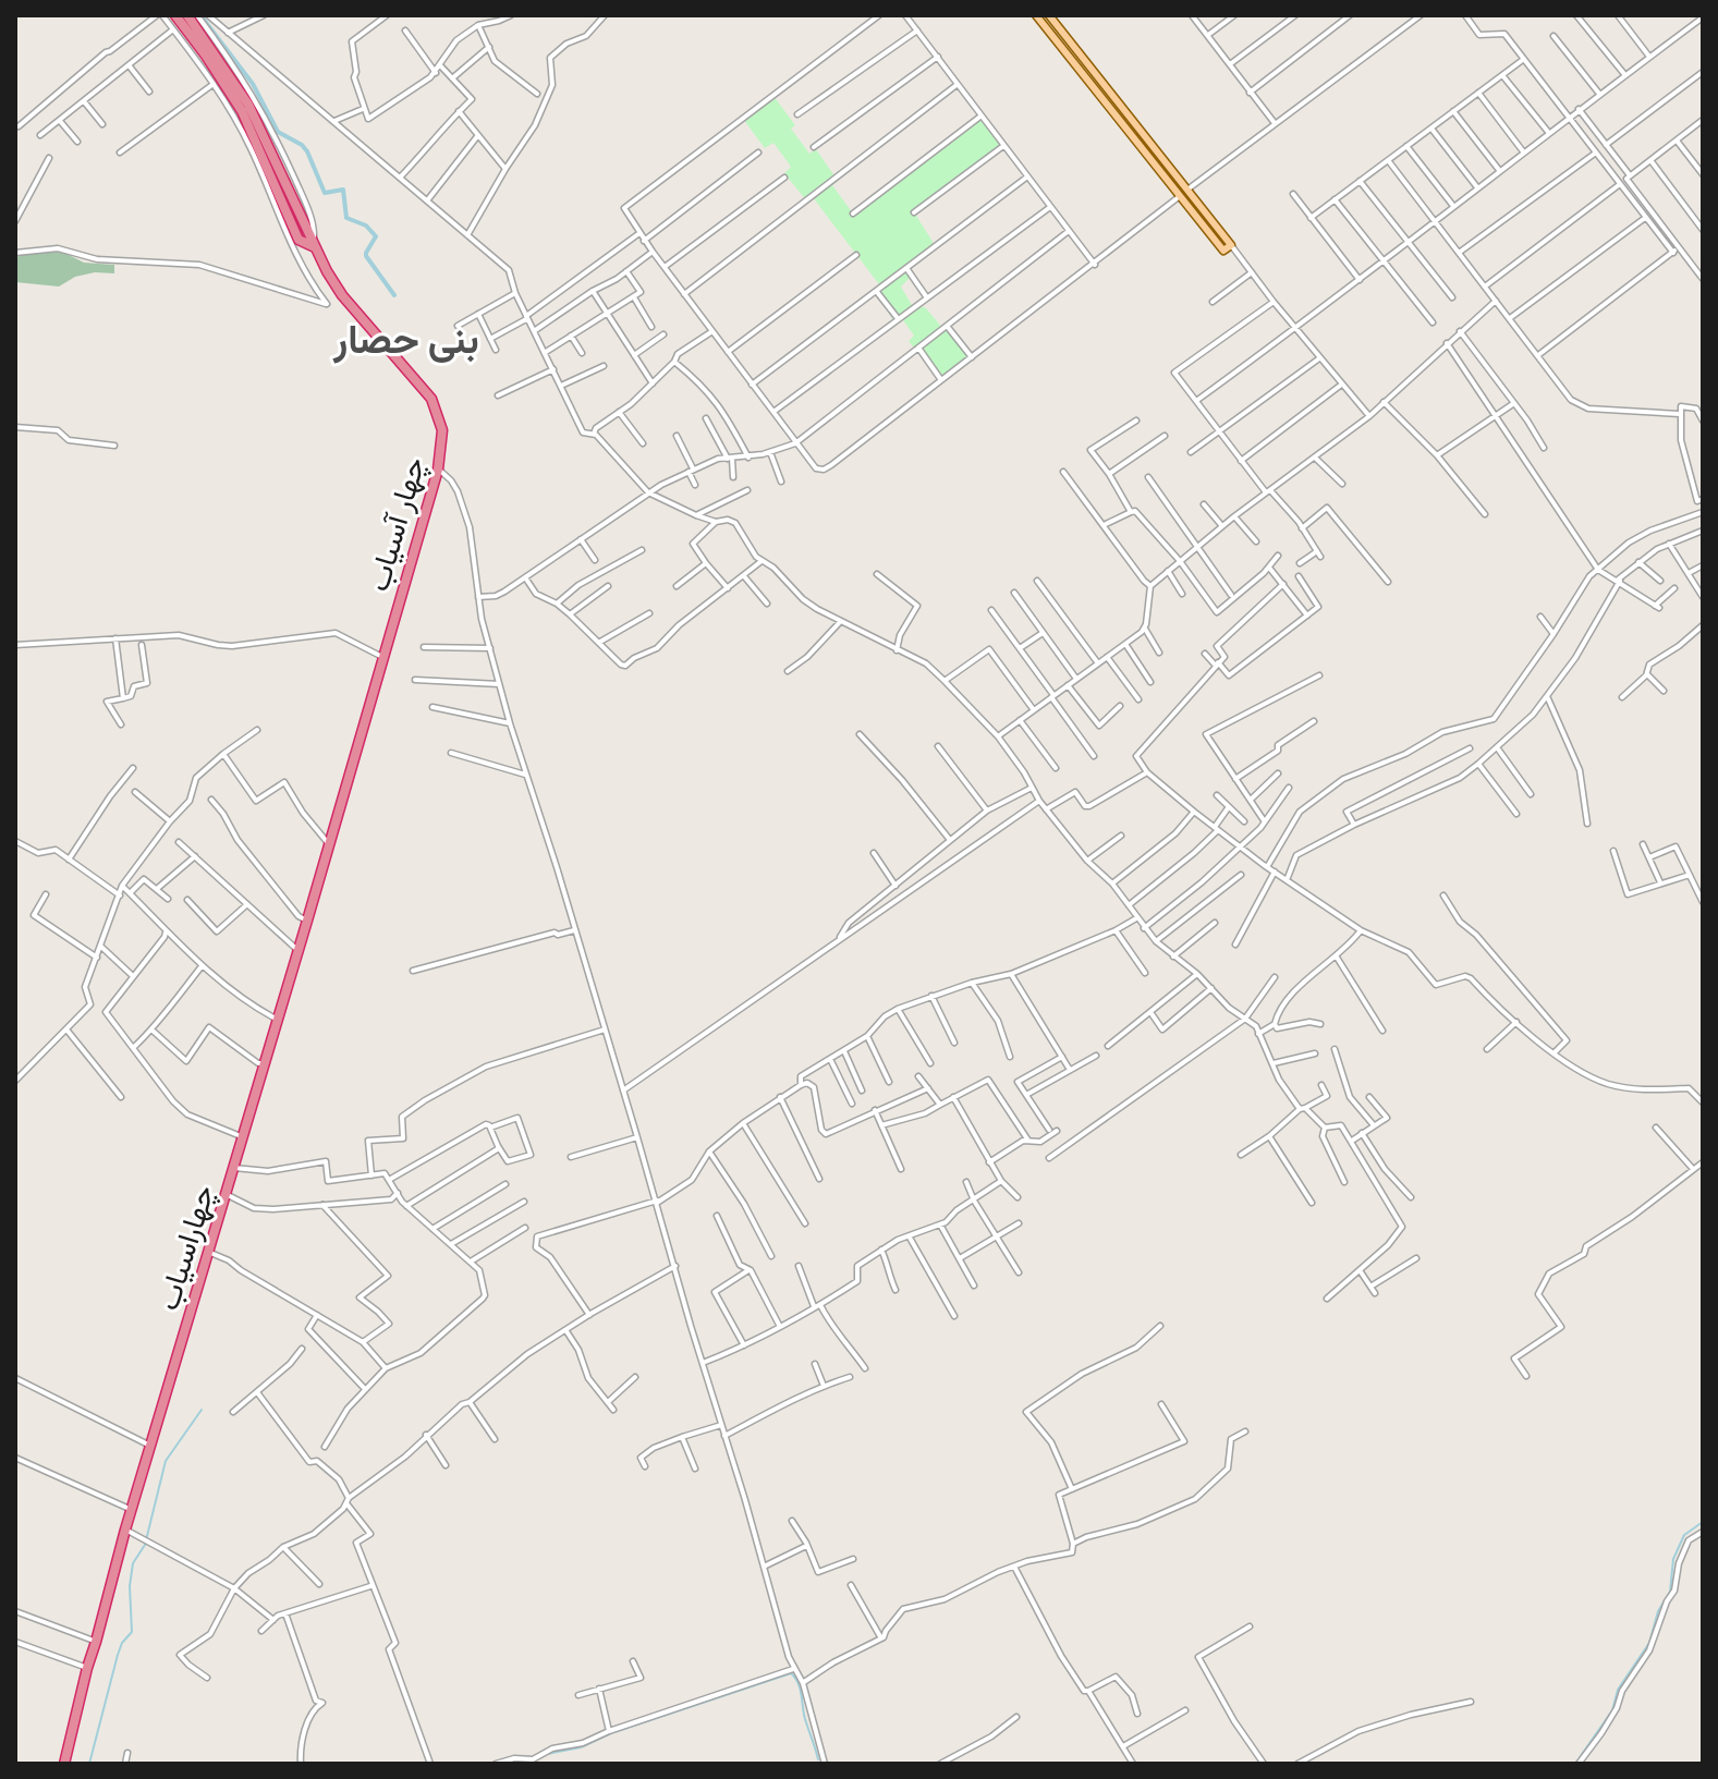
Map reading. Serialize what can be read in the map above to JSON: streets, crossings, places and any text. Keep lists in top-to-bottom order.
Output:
{
  "streets": {
    "highway": ["چهار آسیاب", "چهاراسیاب"]
  },
  "crossings": [
    ["چهار آسیاب", "چهاراسیاب"]
  ],
  "districts": ["بنی حصار"]
}
